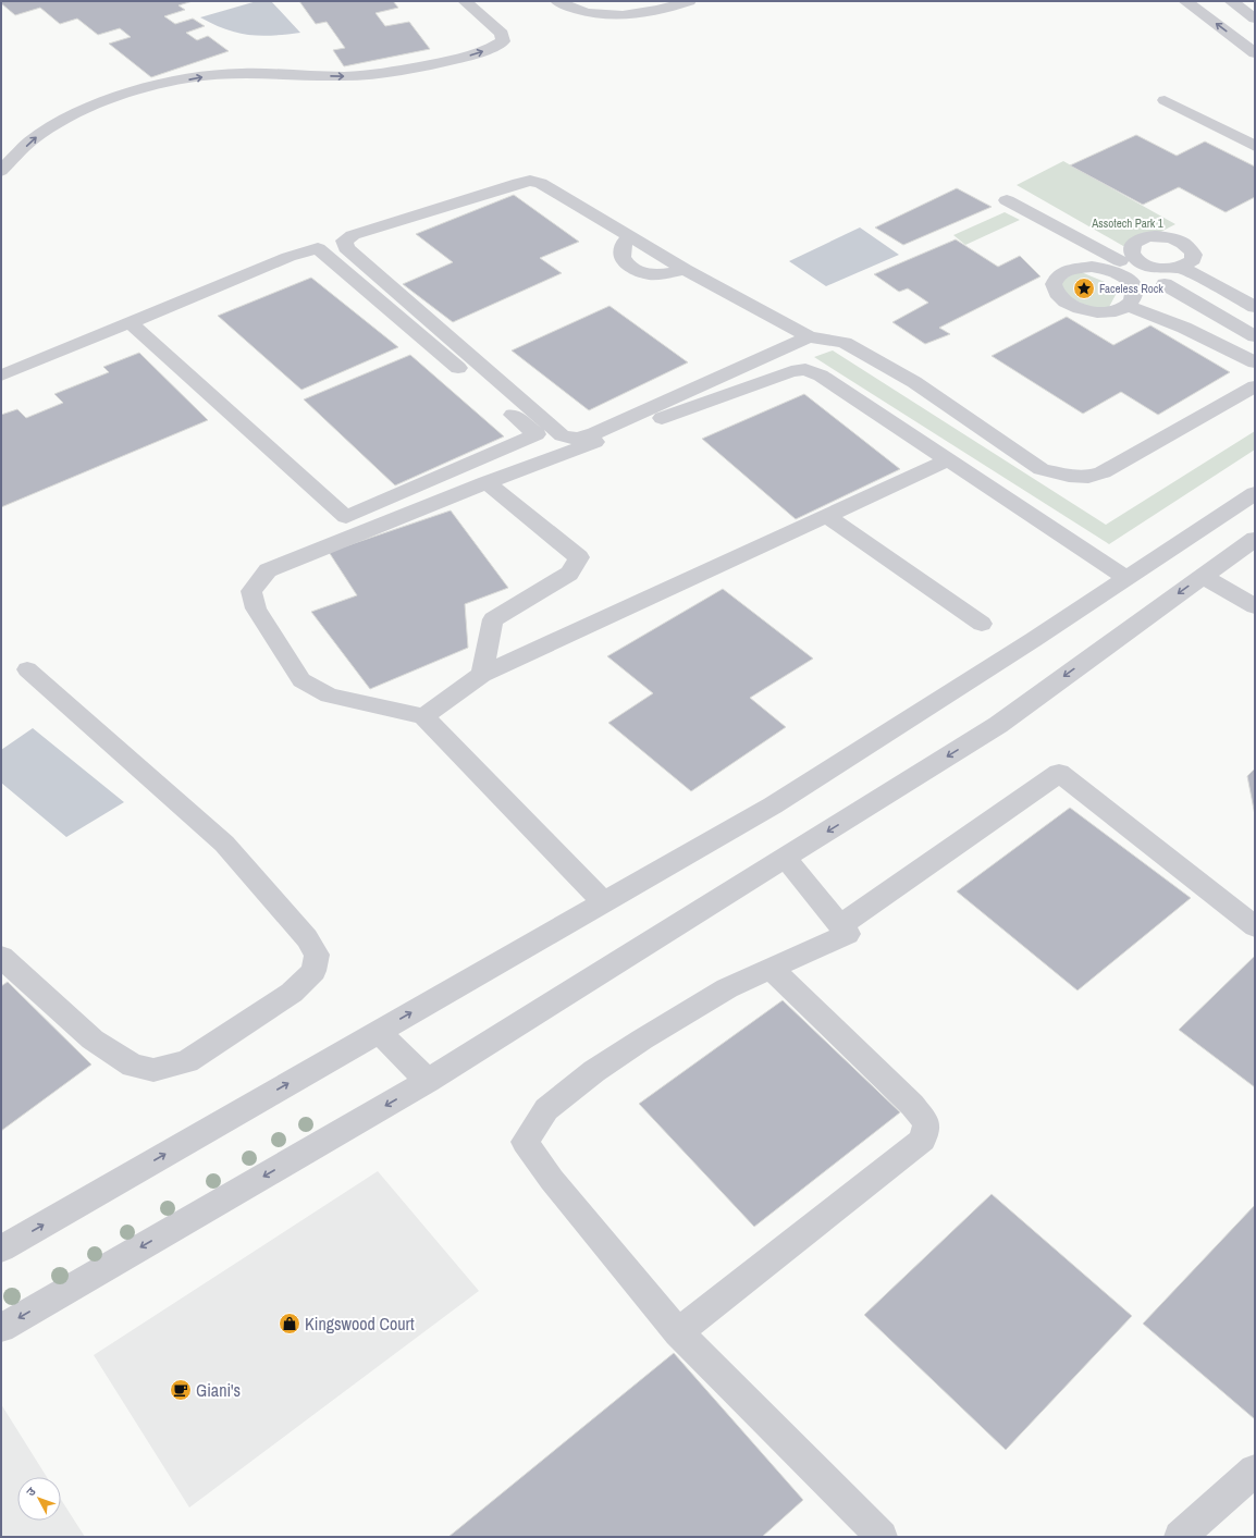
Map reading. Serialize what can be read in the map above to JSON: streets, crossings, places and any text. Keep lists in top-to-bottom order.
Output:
{
  "parks": ["Assotech Park 1"],
  "places": {
    "place": ["Faceless Rock"],
    "shop": ["Kingswood Court"],
    "cafe": ["Giani's"]
  },
  "north": "top left"
}
